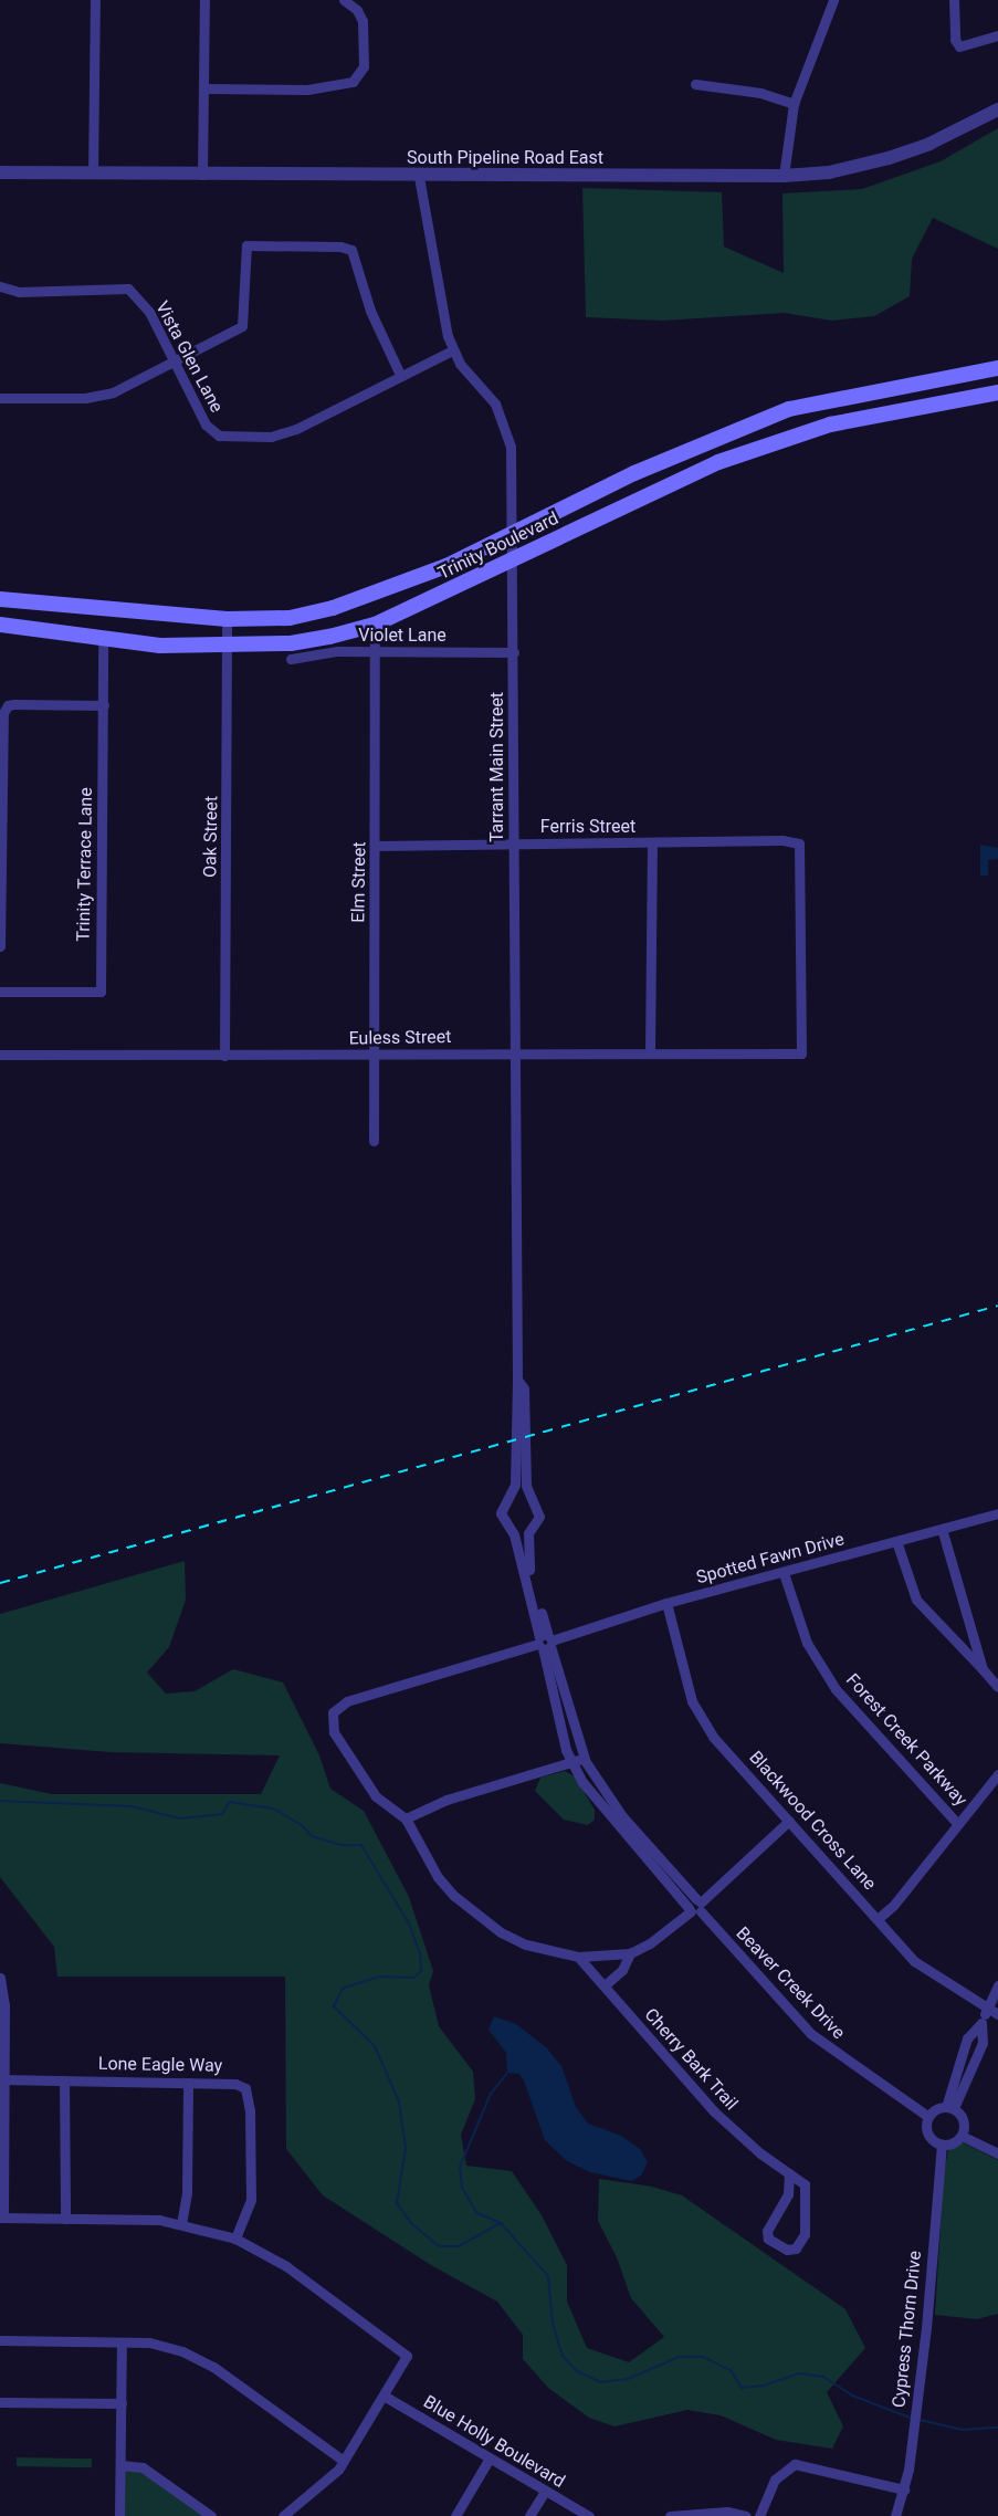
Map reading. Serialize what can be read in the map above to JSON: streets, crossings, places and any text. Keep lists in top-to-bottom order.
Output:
{
  "streets": {
    "main road": ["Trinity Boulevard"],
    "street": [
      "South Pipeline Road East",
      "Vista Glen Lane",
      "Violet Lane",
      "Tarrant Main Street",
      "Ferris Street",
      "Oak Street",
      "Trinity Terrace Lane",
      "Elm Street",
      "Euless Street",
      "Spotted Fawn Drive",
      "Forest Creek Parkway",
      "Blackwood Cross Lane",
      "Beaver Creek Drive",
      "Cherry Bark Trail",
      "Lone Eagle Way",
      "Cypress Thorn Drive",
      "Blue Holly Boulevard"
    ]
  },
  "crossings": [
    ["South Pipeline Road East", "Tarrant Main Street"],
    ["Vista Glen Lane", "Tarrant Main Street"],
    ["Trinity Boulevard", "Tarrant Main Street"],
    ["Trinity Boulevard", "Oak Street"],
    ["Trinity Boulevard", "Trinity Terrace Lane"],
    ["Trinity Boulevard", "Elm Street"],
    ["Violet Lane", "Tarrant Main Street"],
    ["Violet Lane", "Elm Street"],
    ["Tarrant Main Street", "Ferris Street"],
    ["Tarrant Main Street", "Euless Street"],
    ["Tarrant Main Street", "Beaver Creek Drive"],
    ["Ferris Street", "Elm Street"],
    ["Ferris Street", "Euless Street"],
    ["Oak Street", "Euless Street"],
    ["Elm Street", "Euless Street"],
    ["Spotted Fawn Drive", "Forest Creek Parkway"],
    ["Spotted Fawn Drive", "Blackwood Cross Lane"],
    ["Spotted Fawn Drive", "Beaver Creek Drive"],
    ["Beaver Creek Drive", "Cypress Thorn Drive"]
  ]
}
